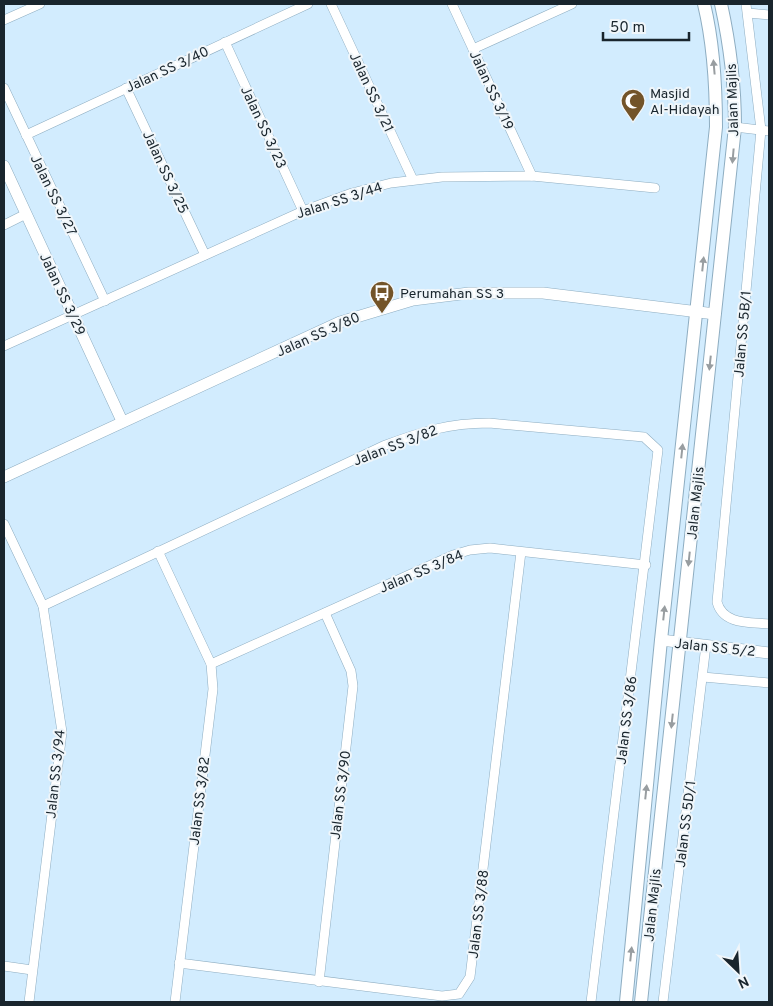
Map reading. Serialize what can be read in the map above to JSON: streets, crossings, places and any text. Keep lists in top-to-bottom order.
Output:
{
  "streets": {
    "main road": ["Jalan Majlis"],
    "street": [
      "Jalan SS 3/40",
      "Jalan SS 3/19",
      "Jalan SS 3/21",
      "Jalan SS 3/23",
      "Jalan SS 3/25",
      "Jalan SS 3/27",
      "Jalan SS 3/44",
      "Jalan SS 3/29",
      "Jalan SS 3/80",
      "Jalan SS 5B/1",
      "Jalan SS 3/82",
      "Jalan SS 3/84",
      "Jalan SS 5/2",
      "Jalan SS 3/86",
      "Jalan SS 3/94",
      "Jalan SS 3/90",
      "Jalan SS 5D/1",
      "Jalan SS 3/88"
    ]
  },
  "crossings": [
    ["Jalan SS 3/40", "Jalan SS 3/23"],
    ["Jalan SS 3/40", "Jalan SS 3/25"],
    ["Jalan SS 3/40", "Jalan SS 3/27"],
    ["Jalan SS 3/19", "Jalan SS 3/44"],
    ["Jalan SS 3/21", "Jalan SS 3/44"],
    ["Jalan Majlis", "Jalan SS 3/80"],
    ["Jalan Majlis", "Jalan SS 5/2"],
    ["Jalan SS 3/23", "Jalan SS 3/44"],
    ["Jalan SS 3/25", "Jalan SS 3/44"],
    ["Jalan SS 3/27", "Jalan SS 3/44"],
    ["Jalan SS 3/44", "Jalan SS 3/29"],
    ["Jalan SS 3/29", "Jalan SS 3/80"],
    ["Jalan SS 3/82", "Jalan SS 3/84"],
    ["Jalan SS 3/82", "Jalan SS 3/86"],
    ["Jalan SS 3/82", "Jalan SS 3/94"],
    ["Jalan SS 3/82", "Jalan SS 3/88"],
    ["Jalan SS 3/84", "Jalan SS 3/86"],
    ["Jalan SS 3/84", "Jalan SS 3/90"],
    ["Jalan SS 3/84", "Jalan SS 3/88"],
    ["Jalan SS 5/2", "Jalan SS 5D/1"],
    ["Jalan SS 3/90", "Jalan SS 3/88"]
  ],
  "places": {
    "mosque": ["Masjid Al-Hidayah"],
    "bus stop": ["Perumahan SS 3"]
  },
  "scale_bar": "50 m",
  "north": "bottom right"
}
